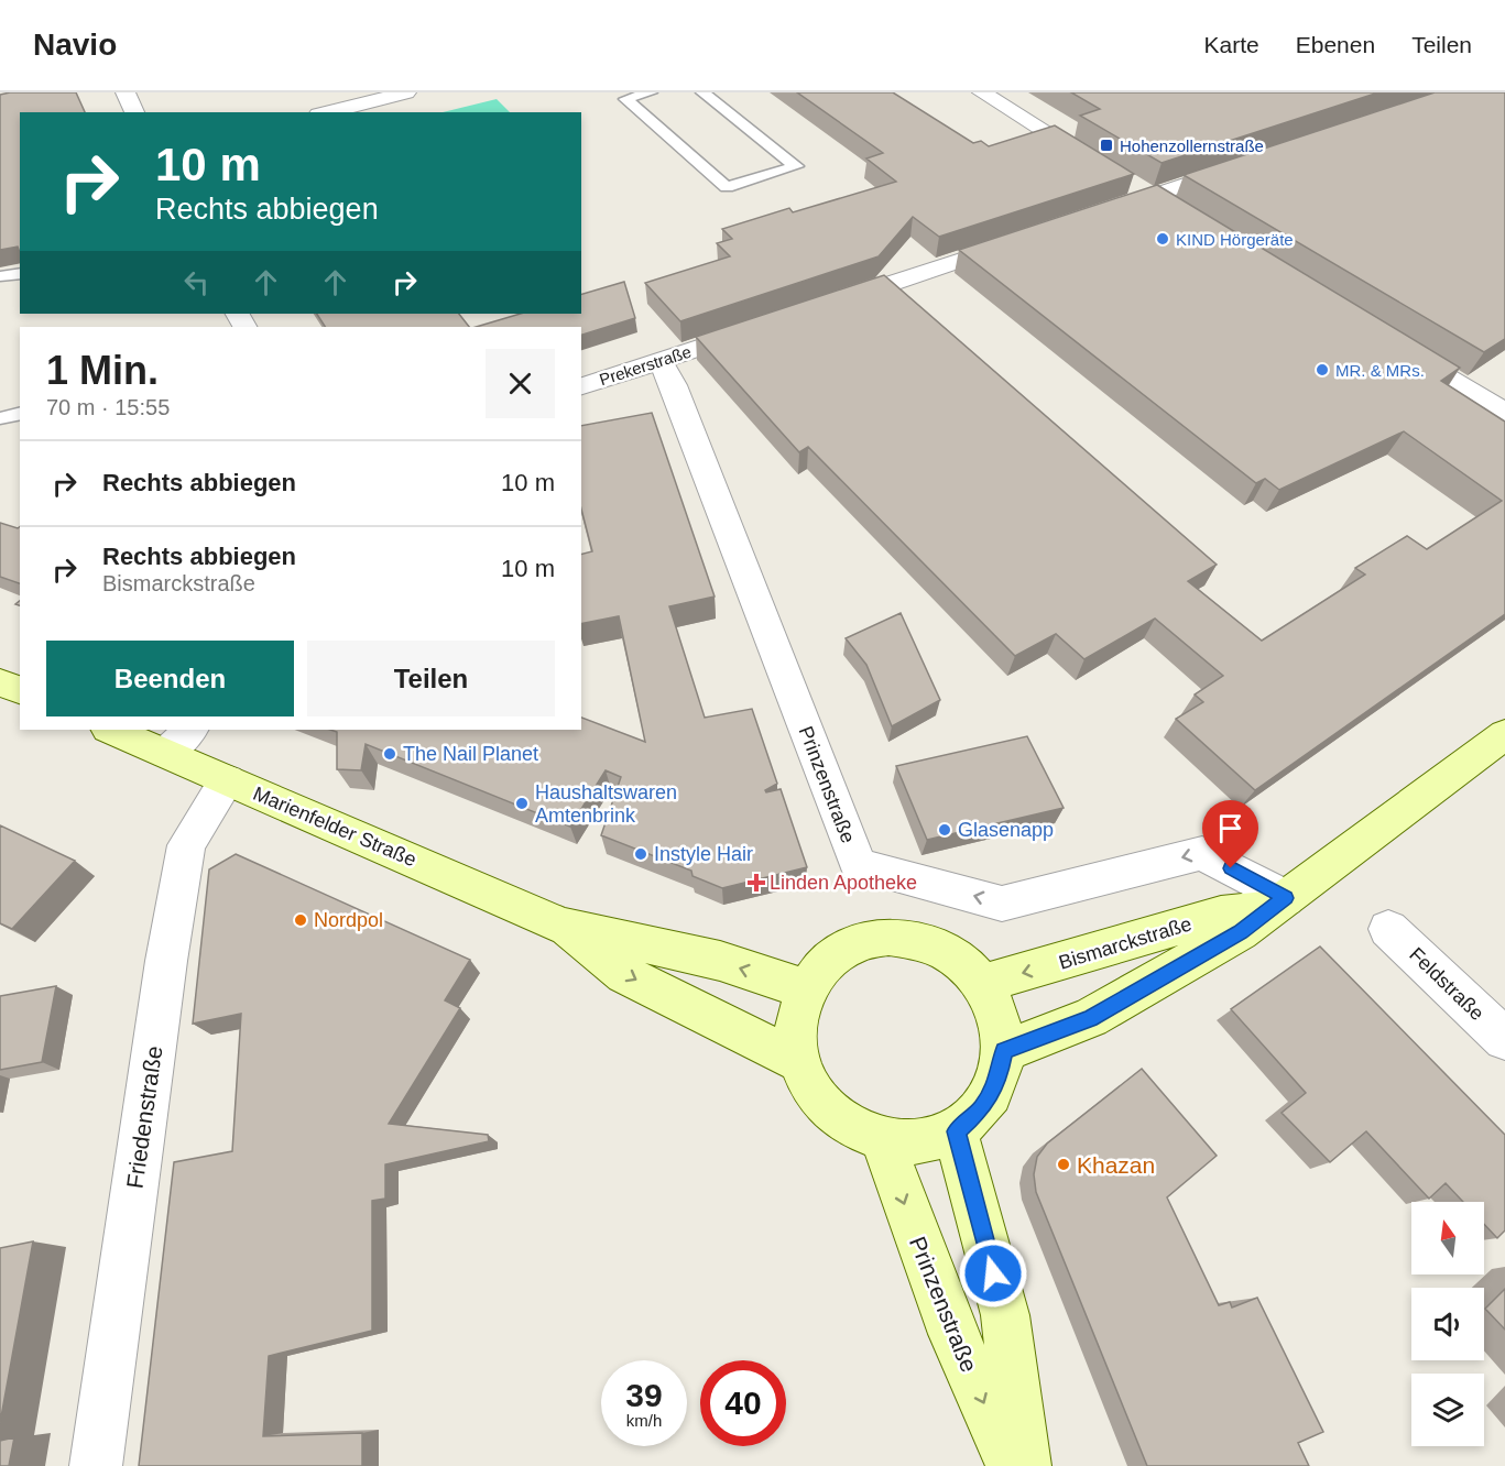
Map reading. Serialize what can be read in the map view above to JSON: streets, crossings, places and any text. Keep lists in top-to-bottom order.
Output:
{
  "streets": {
    "street": [
      "Prekerstraße",
      "Prinzenstraße",
      "Marienfelder Straße",
      "Bismarckstraße",
      "Feldstraße",
      "Friedenstraße"
    ]
  },
  "crossings": [
    ["Prekerstraße", "Prinzenstraße"],
    ["Prinzenstraße", "Marienfelder Straße"],
    ["Prinzenstraße", "Bismarckstraße"],
    ["Marienfelder Straße", "Bismarckstraße"],
    ["Marienfelder Straße", "Friedenstraße"]
  ],
  "places": {
    "transit": ["Hohenzollernstraße"],
    "other": [
      "KIND Hörgeräte",
      "MR. & MRs.",
      "The Nail Planet",
      "Haushaltswaren Amtenbrink",
      "Glasenapp",
      "Instyle Hair",
      "Nordpol",
      "Khazan"
    ],
    "health": ["Linden Apotheke"]
  },
  "north": "top",
  "page": {
    "header": "Navio",
    "nav": ["Karte", "Ebenen", "Teilen"],
    "turn": ["10 m", "Rechts abbiegen"],
    "heading": ["1 Min.", "70 m · 15:55"],
    "list": [
      {
        "name": "Rechts abbiegen",
        "value": "10 m"
      },
      {
        "name": "Rechts abbiegen",
        "note": "Bismarckstraße",
        "value": "10 m"
      }
    ],
    "buttons": ["Beenden", "Teilen"],
    "speed": "39 km/h",
    "limit": "40"
  }
}
